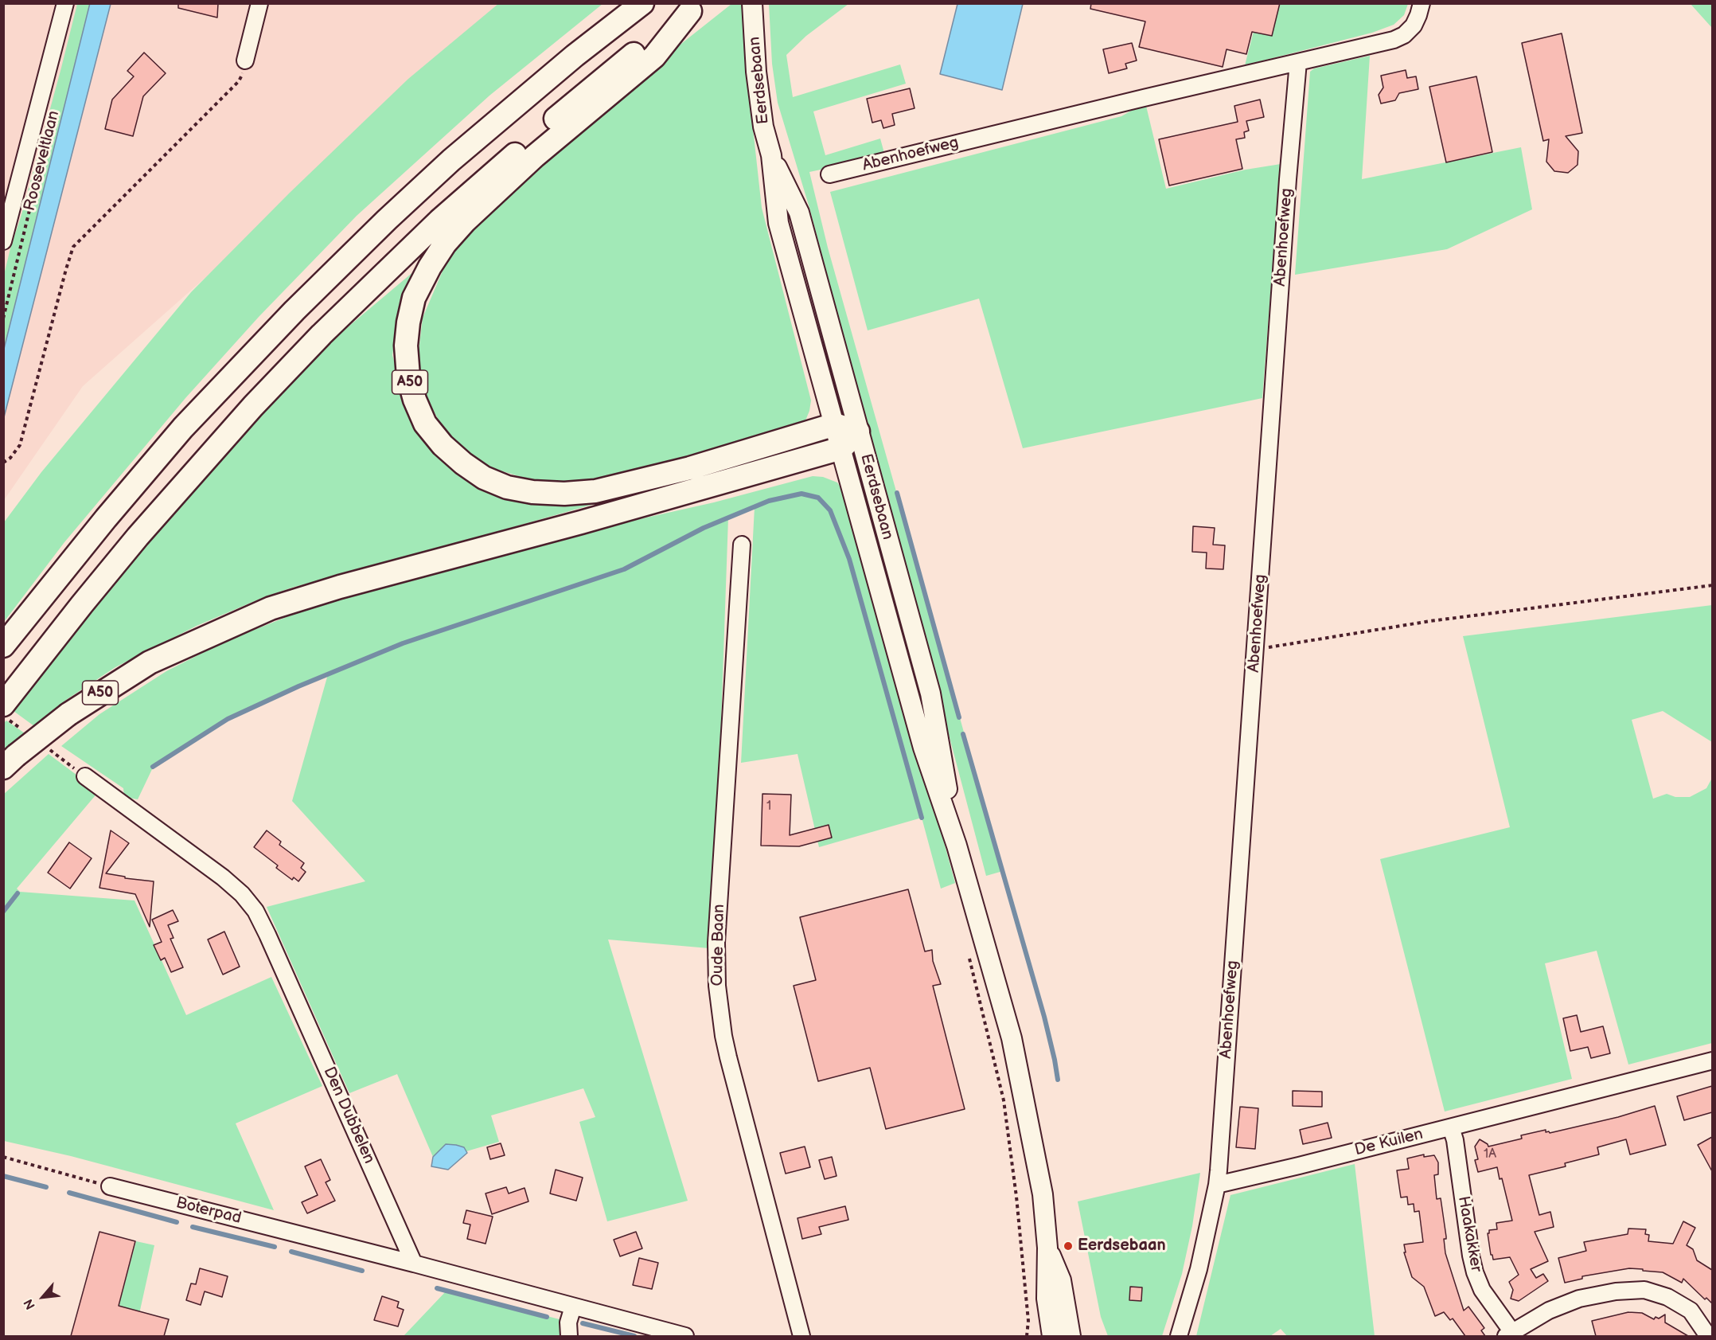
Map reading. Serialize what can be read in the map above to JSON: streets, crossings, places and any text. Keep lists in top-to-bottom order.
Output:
{
  "streets": {
    "highway": ["A50"],
    "main road": ["Eerdsebaan"],
    "street": [
      "Abenhoefweg",
      "Rooseveltlaan",
      "Oude Baan",
      "Den Dubbelen",
      "De Kuilen",
      "Boterpad",
      "Haakakker"
    ]
  },
  "crossings": [
    ["Eerdsebaan", "A50"],
    ["Abenhoefweg", "De Kuilen"],
    ["Den Dubbelen", "Boterpad"],
    ["De Kuilen", "Haakakker"]
  ],
  "places": ["Eerdsebaan"],
  "house_numbers": ["1", "1A"],
  "north": "bottom left"
}
